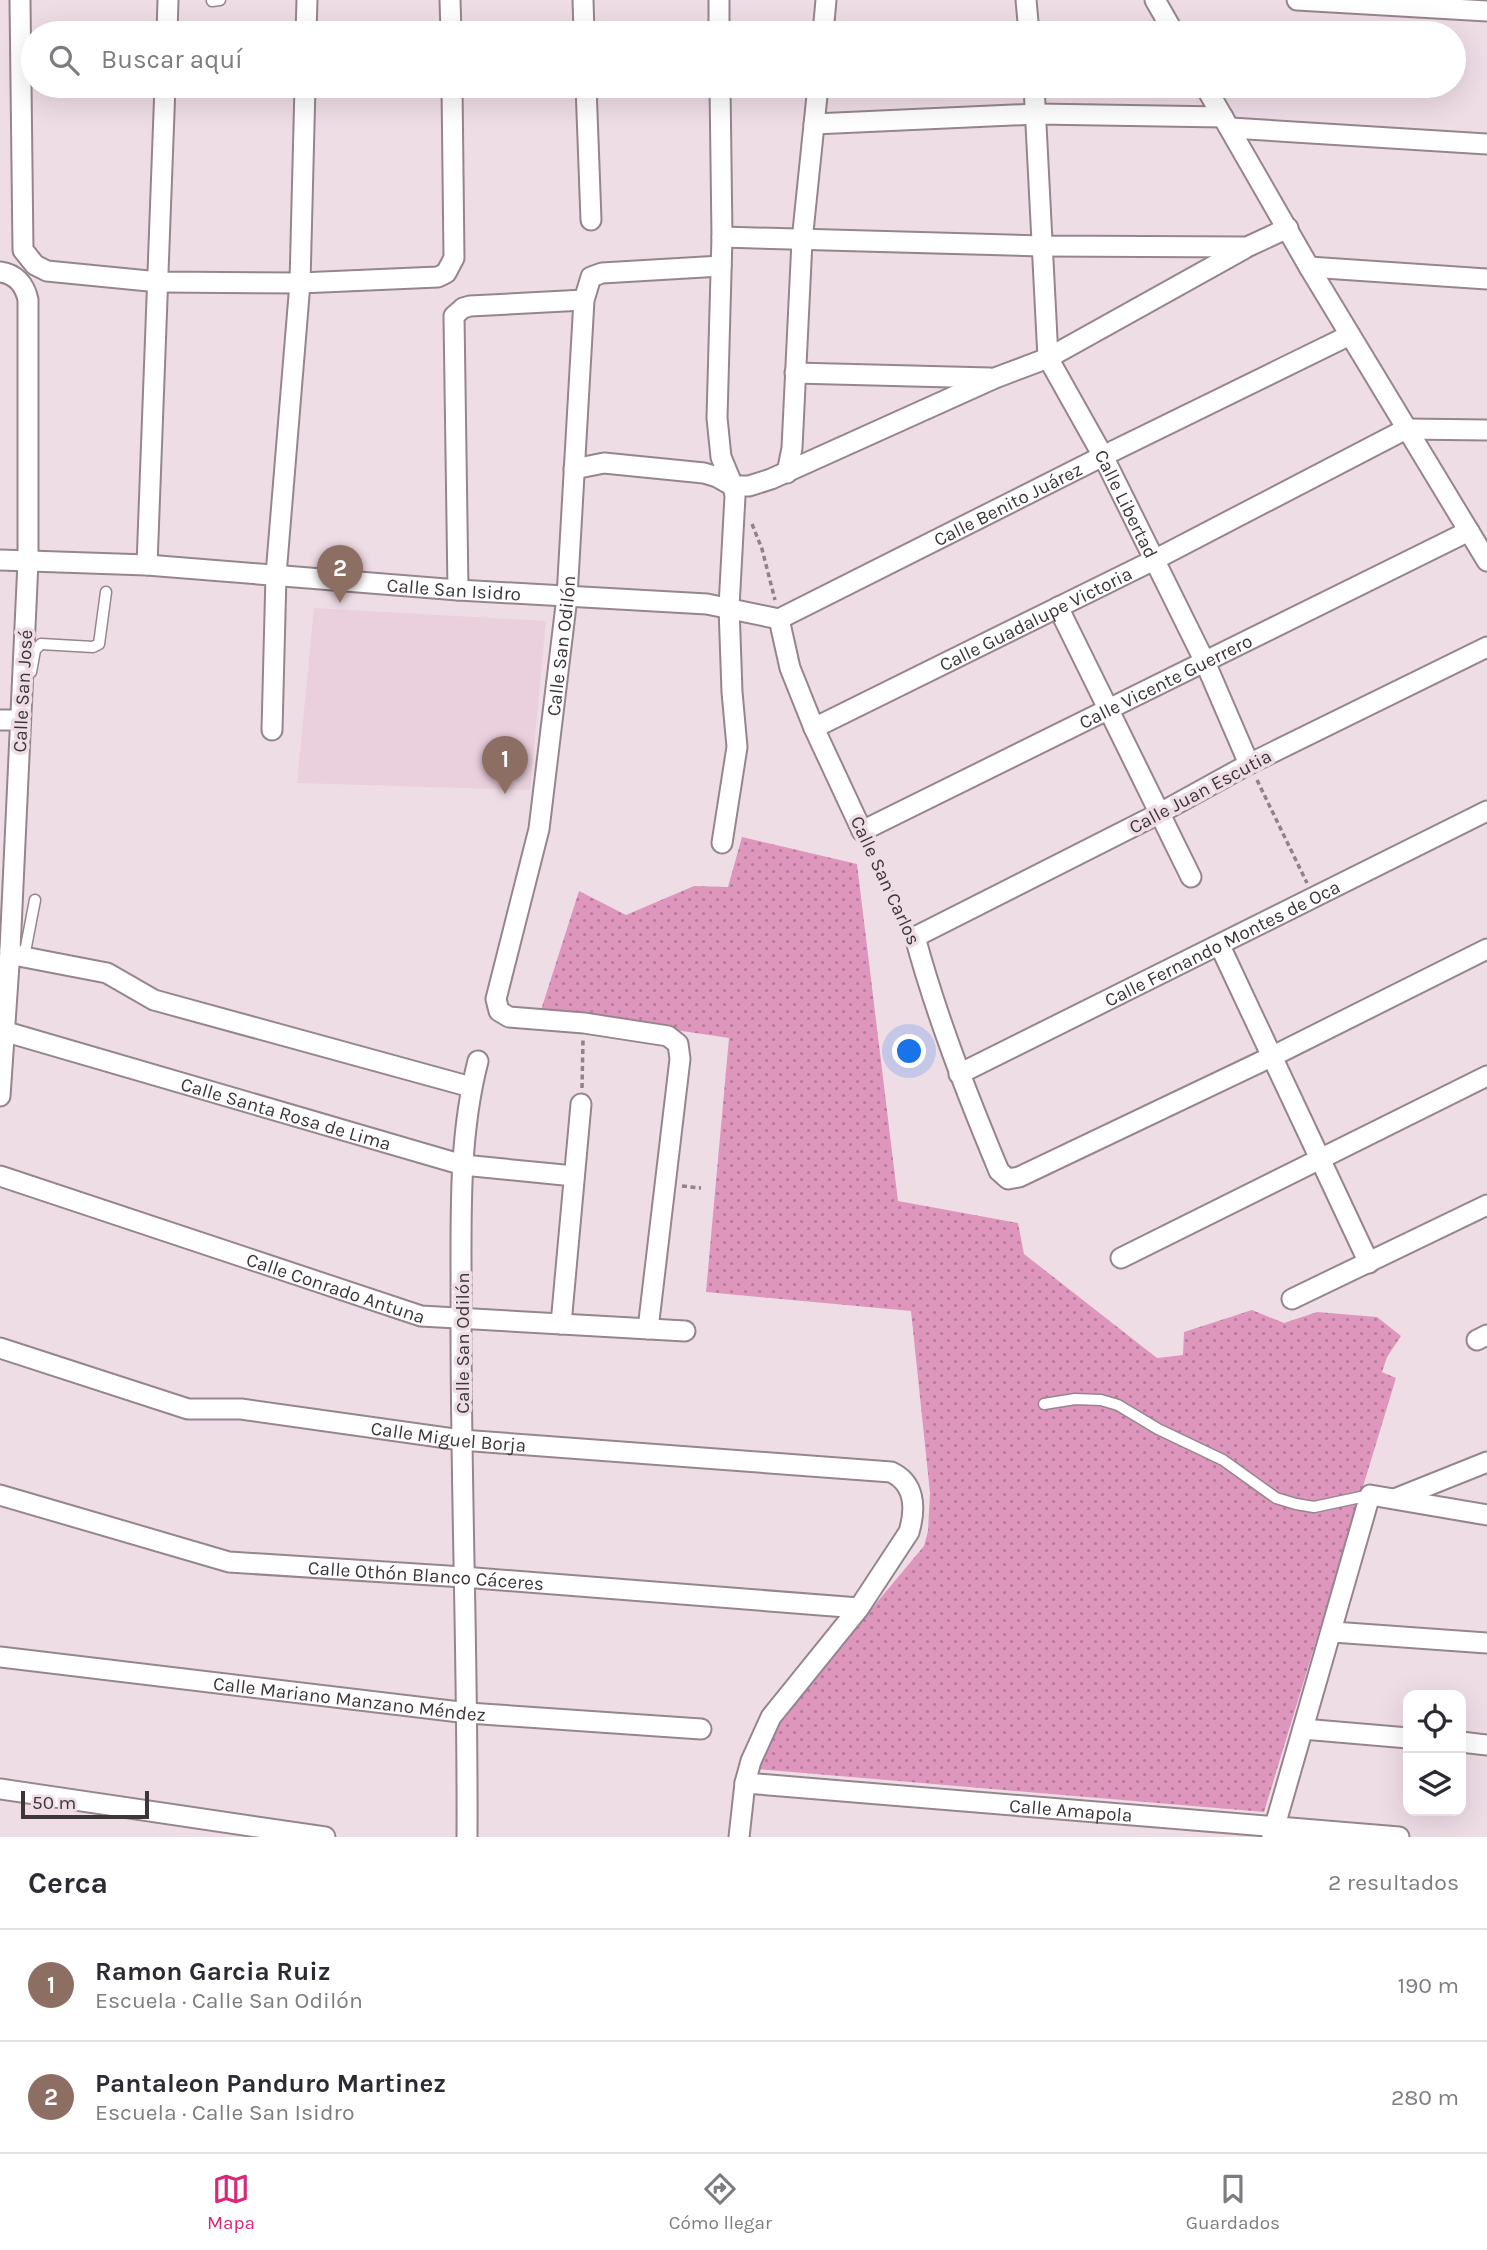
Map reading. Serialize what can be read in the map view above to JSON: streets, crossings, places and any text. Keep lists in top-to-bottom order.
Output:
{
  "streets": {
    "street": [
      "Calle Libertad",
      "Calle Benito Juárez",
      "Calle San Isidro",
      "Calle Guadalupe Victoria",
      "Calle San Odilón",
      "Calle Vicente Guerrero",
      "Calle San José",
      "Calle Juan Escutia",
      "Calle San Carlos",
      "Calle Fernando Montes de Oca",
      "Calle Santa Rosa de Lima",
      "Calle Conrado Antuna",
      "Calle Miguel Borja",
      "Calle Othón Blanco Cáceres",
      "Calle Mariano Manzano Méndez",
      "Calle Amapola"
    ]
  },
  "crossings": [
    ["Calle Libertad", "Calle Benito Juárez"],
    ["Calle Libertad", "Calle Guadalupe Victoria"],
    ["Calle Libertad", "Calle Vicente Guerrero"],
    ["Calle Libertad", "Calle Juan Escutia"],
    ["Calle Benito Juárez", "Calle San Isidro"],
    ["Calle Benito Juárez", "Calle San Carlos"],
    ["Calle San Isidro", "Calle San Odilón"],
    ["Calle San Isidro", "Calle San José"],
    ["Calle San Isidro", "Calle San Carlos"],
    ["Calle Guadalupe Victoria", "Calle San Carlos"],
    ["Calle San Odilón", "Calle Santa Rosa de Lima"],
    ["Calle San Odilón", "Calle Conrado Antuna"],
    ["Calle San Odilón", "Calle Miguel Borja"],
    ["Calle San Odilón", "Calle Othón Blanco Cáceres"],
    ["Calle San Odilón", "Calle Mariano Manzano Méndez"],
    ["Calle Vicente Guerrero", "Calle San Carlos"],
    ["Calle San José", "Calle Santa Rosa de Lima"],
    ["Calle Juan Escutia", "Calle San Carlos"],
    ["Calle San Carlos", "Calle Fernando Montes de Oca"],
    ["Calle Miguel Borja", "Calle Othón Blanco Cáceres"]
  ],
  "scale_bar": "50 m",
  "page": {
    "search": "Buscar aquí",
    "pins": ["2", "1"],
    "scale": "50 m",
    "heading": ["Cerca", "2 resultados"],
    "list": [
      {
        "mark": "1",
        "name": "Ramon Garcia Ruiz",
        "note": "Escuela · Calle San Odilón",
        "value": "190 m"
      },
      {
        "mark": "2",
        "name": "Pantaleon Panduro Martinez",
        "note": "Escuela · Calle San Isidro",
        "value": "280 m"
      }
    ],
    "nav": ["Mapa", "Cómo llegar", "Guardados"]
  }
}
